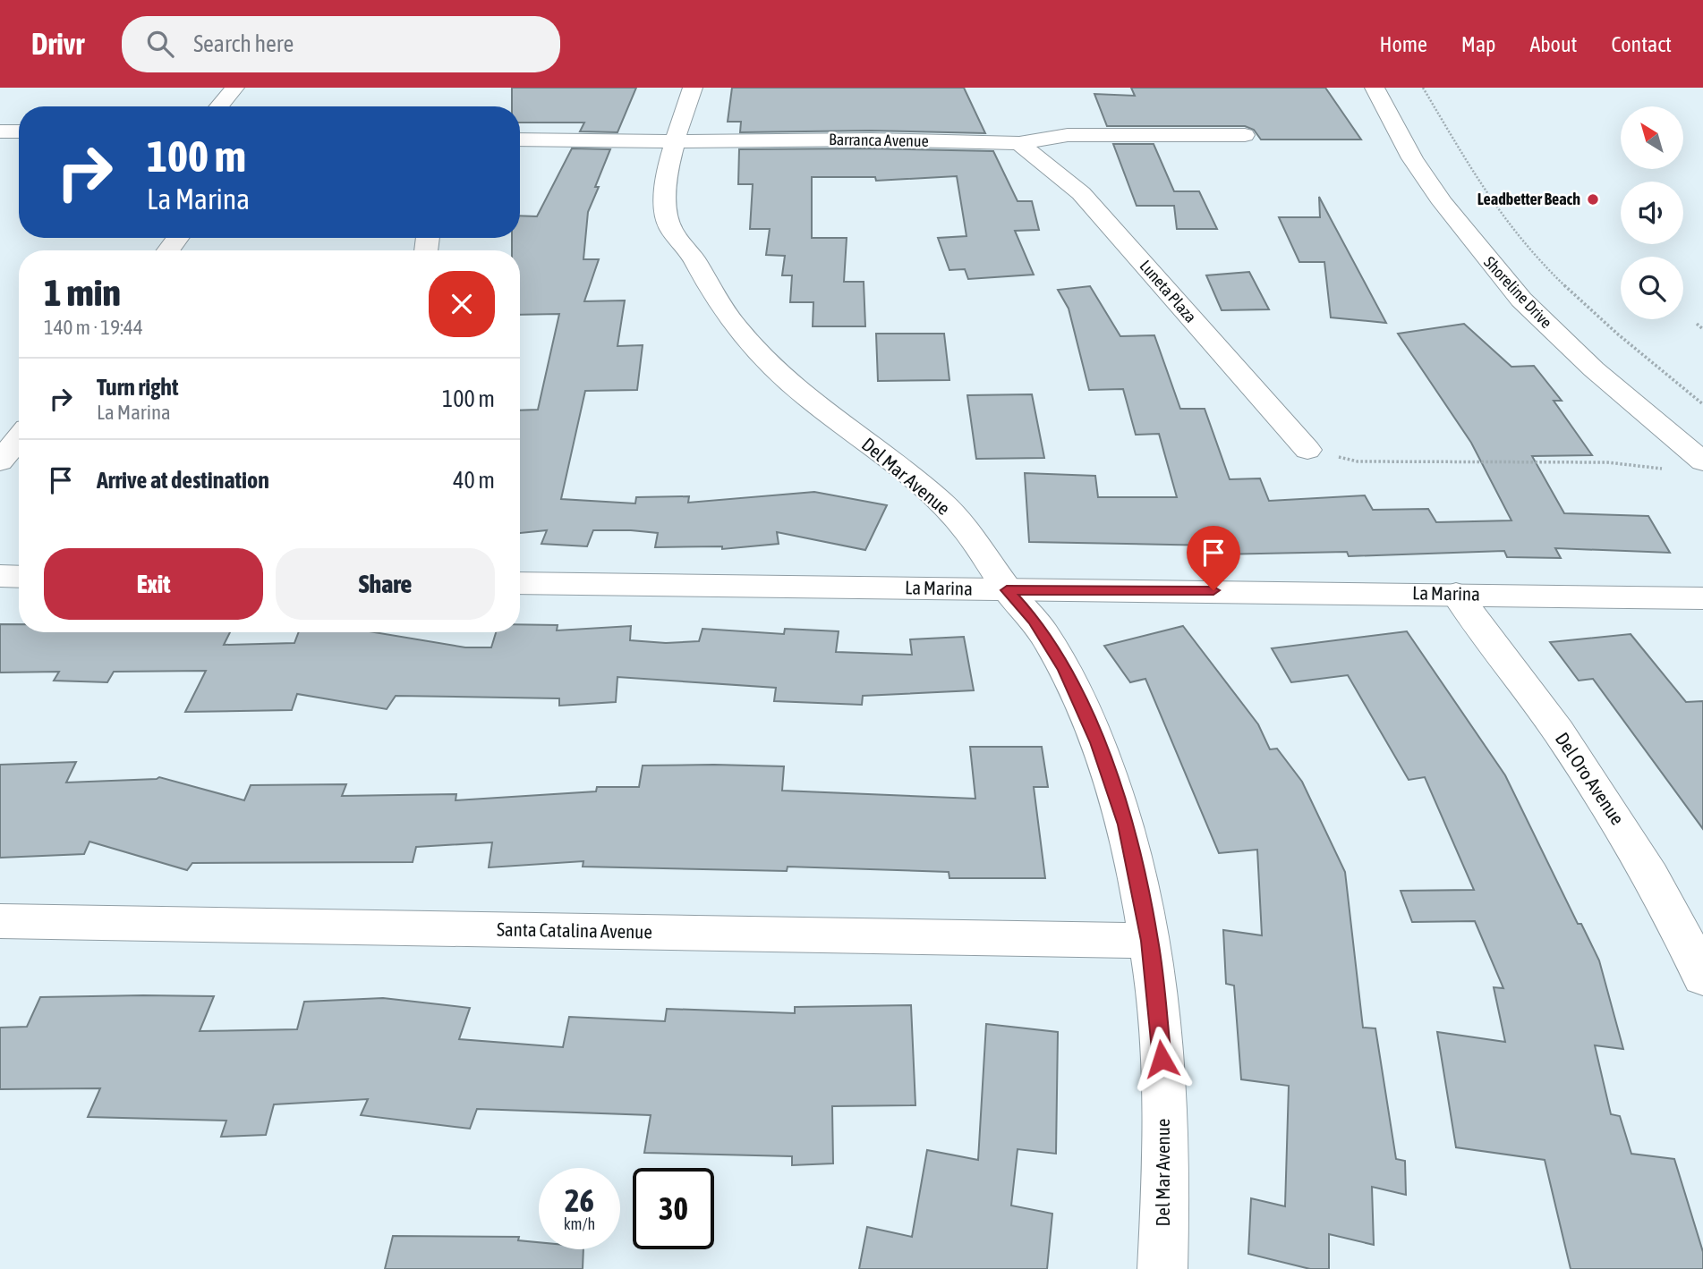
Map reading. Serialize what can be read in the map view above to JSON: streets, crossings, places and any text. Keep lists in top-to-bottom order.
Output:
{
  "streets": {
    "street": [
      "Barranca Avenue",
      "Luneta Plaza",
      "Shoreline Drive",
      "Del Mar Avenue",
      "La Marina",
      "Del Oro Avenue",
      "Santa Catalina Avenue"
    ]
  },
  "crossings": [
    ["Barranca Avenue", "Luneta Plaza"],
    ["Barranca Avenue", "Del Mar Avenue"],
    ["Del Mar Avenue", "La Marina"],
    ["Del Mar Avenue", "Santa Catalina Avenue"],
    ["La Marina", "Del Oro Avenue"]
  ],
  "places": ["Leadbetter Beach"],
  "north": "top left",
  "page": {
    "header": "Drivr",
    "search": "Search here",
    "nav": [
      "Home",
      "Map",
      "About",
      "Contact"
    ],
    "turn": ["100 m", "La Marina"],
    "heading": ["1 min", "140 m · 19:44"],
    "list": [
      {
        "name": "Turn right",
        "note": "La Marina",
        "value": "100 m"
      },
      {
        "name": "Arrive at destination",
        "value": "40 m"
      }
    ],
    "buttons": ["Exit", "Share"],
    "speed": "26 km/h",
    "limit": "30"
  }
}
